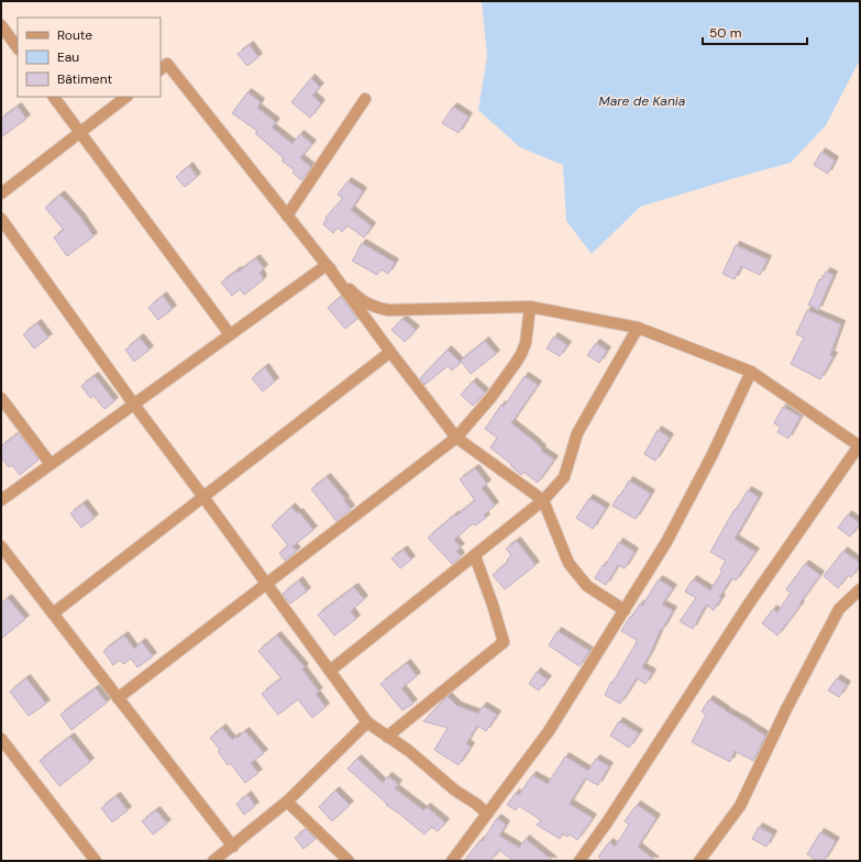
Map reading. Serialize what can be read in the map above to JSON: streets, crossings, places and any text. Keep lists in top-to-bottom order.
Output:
{
  "water": ["Mare de Kania"],
  "legend": ["Route", "Eau", "Bâtiment"],
  "scale_bar": "50 m"
}
